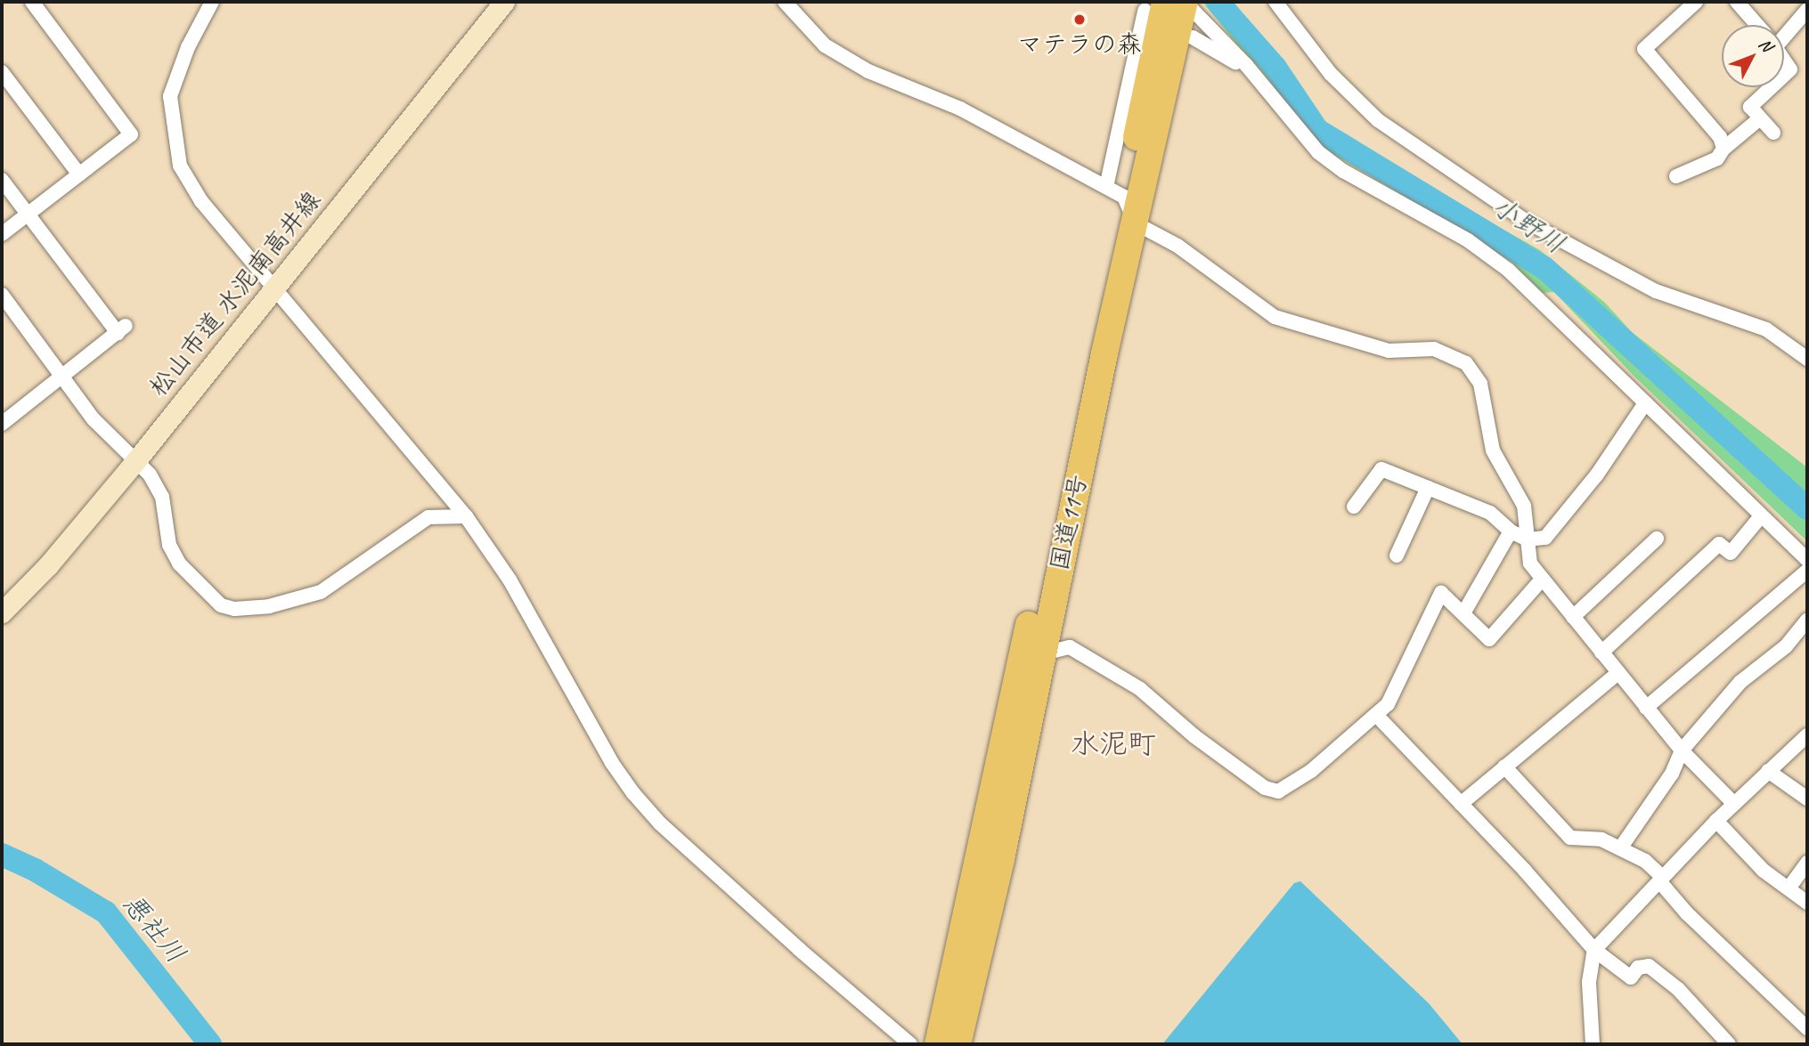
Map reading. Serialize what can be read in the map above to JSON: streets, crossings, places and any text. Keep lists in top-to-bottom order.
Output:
{
  "streets": {
    "highway": ["国道11号"],
    "street": ["松山市道 水泥南高井線"]
  },
  "districts": ["水泥町"],
  "water": ["小野川", "悪社川"],
  "places": ["マテラの森"],
  "north": "top right"
}
